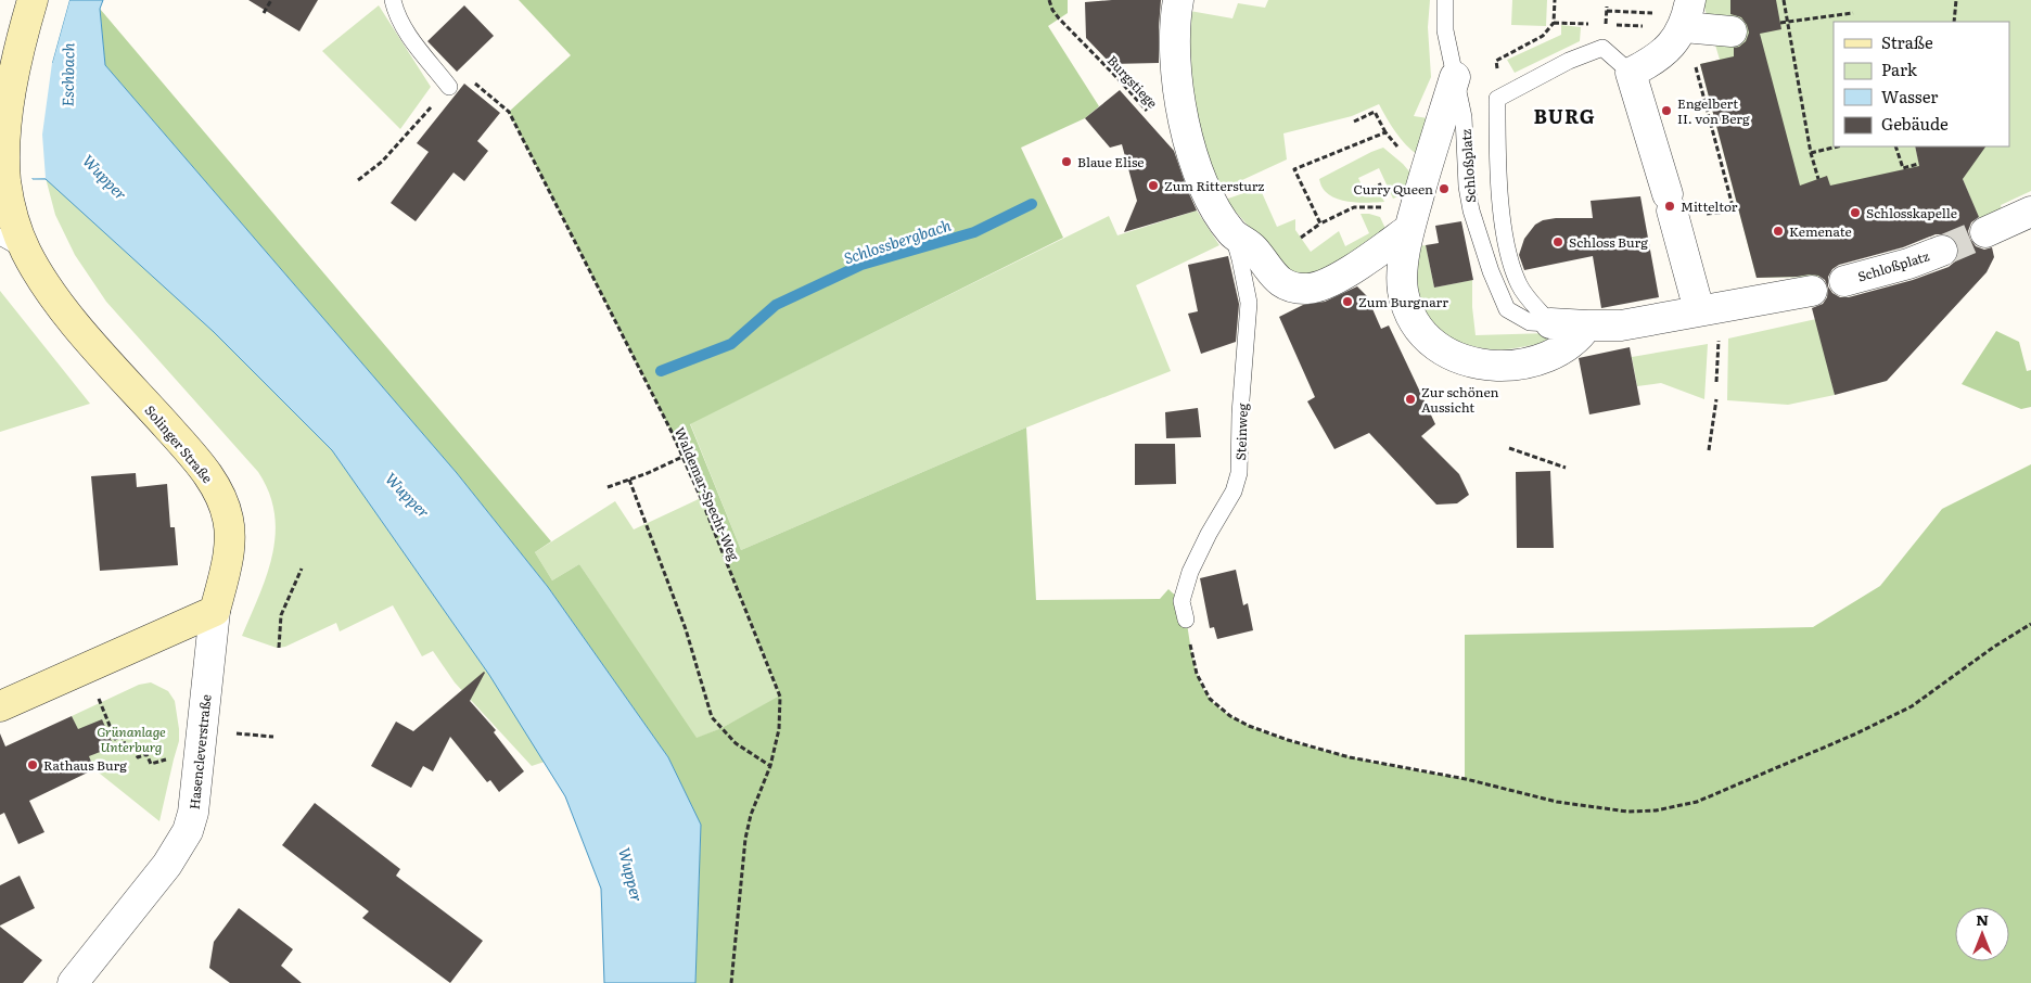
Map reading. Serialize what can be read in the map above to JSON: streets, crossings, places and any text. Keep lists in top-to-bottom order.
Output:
{
  "streets": {
    "main road": ["Solinger Straße"],
    "street": ["Schloßplatz", "Steinweg", "Hasencleverstraße"],
    "path": ["Burgstiege", "Waldemar-Specht-Weg"]
  },
  "crossings": [
    ["Solinger Straße", "Hasencleverstraße"]
  ],
  "districts": ["BURG"],
  "water": ["Eschbach", "Wupper", "Schlossbergbach"],
  "parks": ["Grünanlage Unterburg"],
  "places": [
    "Engelbert II. von Berg",
    "Blaue Elise",
    "Zum Rittersturz",
    "Curry Queen",
    "Mitteltor",
    "Schlosskapelle",
    "Kemenate",
    "Schloss Burg",
    "Zum Burgnarr",
    "Zur schönen Aussicht",
    "Rathaus Burg"
  ],
  "legend": [
    "Straße",
    "Park",
    "Wasser",
    "Gebäude"
  ],
  "north": "top"
}
